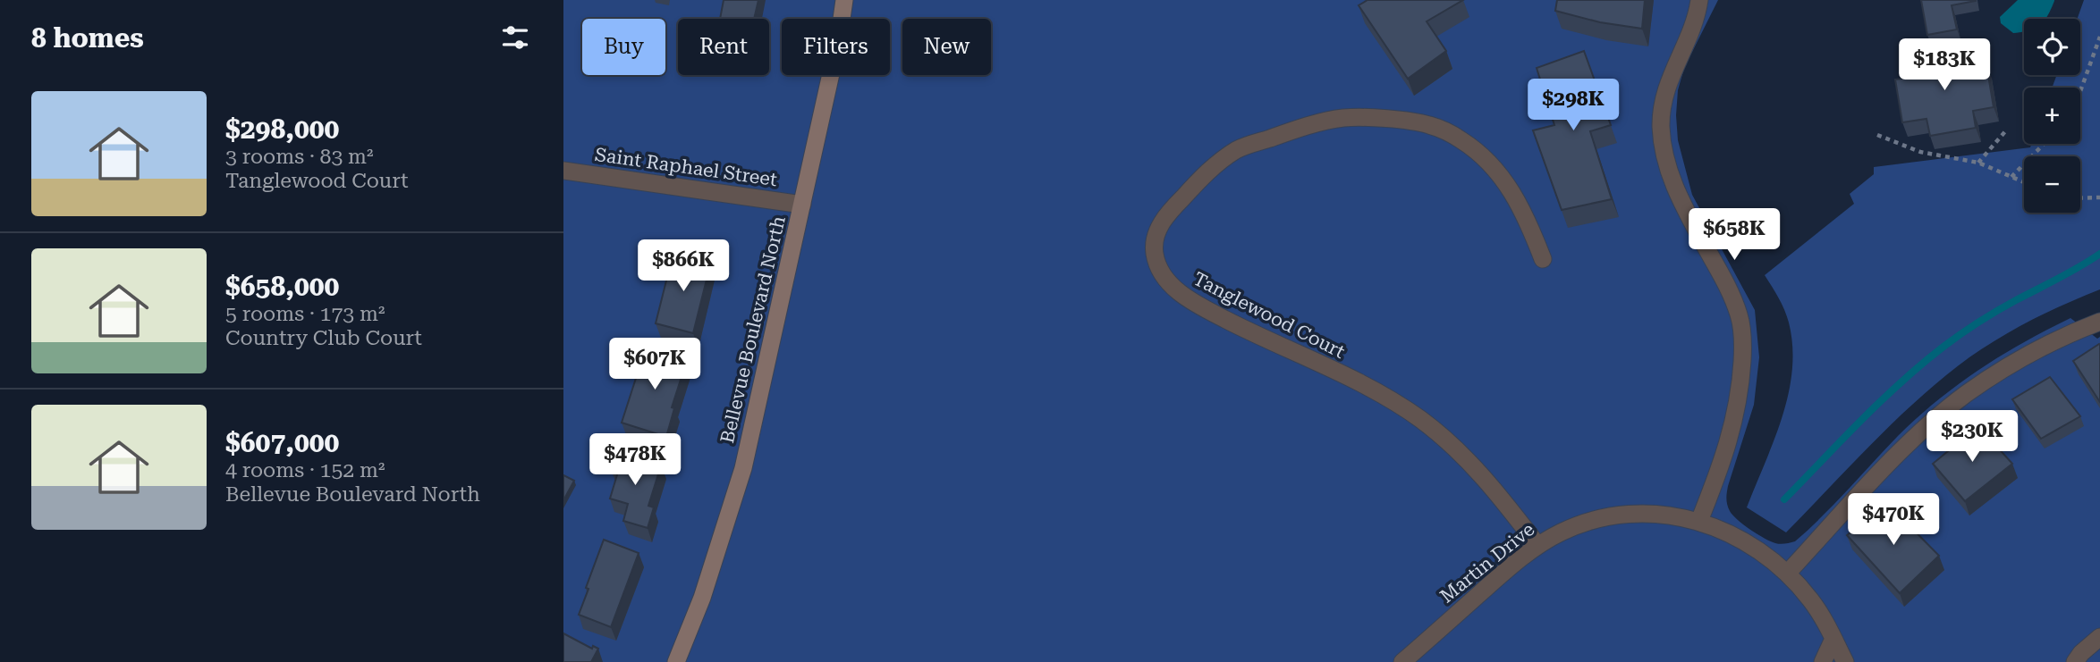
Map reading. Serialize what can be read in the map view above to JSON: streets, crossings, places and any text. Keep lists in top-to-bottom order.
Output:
{
  "streets": {
    "main road": ["Bellevue Boulevard North"],
    "street": ["Saint Raphael Street", "Tanglewood Court", "Martin Drive"]
  },
  "crossings": [
    ["Saint Raphael Street", "Bellevue Boulevard North"],
    ["Tanglewood Court", "Martin Drive"]
  ],
  "page": {
    "heading": "8 homes",
    "map_buttons": ["+", "−"],
    "chip": [
      "Buy",
      "Rent",
      "Filters",
      "New"
    ],
    "price": [
      "$183K",
      "$298K",
      "$658K",
      "$866K",
      "$607K",
      "$230K",
      "$478K",
      "$470K"
    ],
    "list": [
      {
        "name": "$298,000",
        "note": "3 rooms · 83 m² · Tanglewood Court"
      },
      {
        "name": "$658,000",
        "note": "5 rooms · 173 m² · Country Club Court"
      },
      {
        "name": "$607,000",
        "note": "4 rooms · 152 m² · Bellevue Boulevard North"
      }
    ]
  }
}
